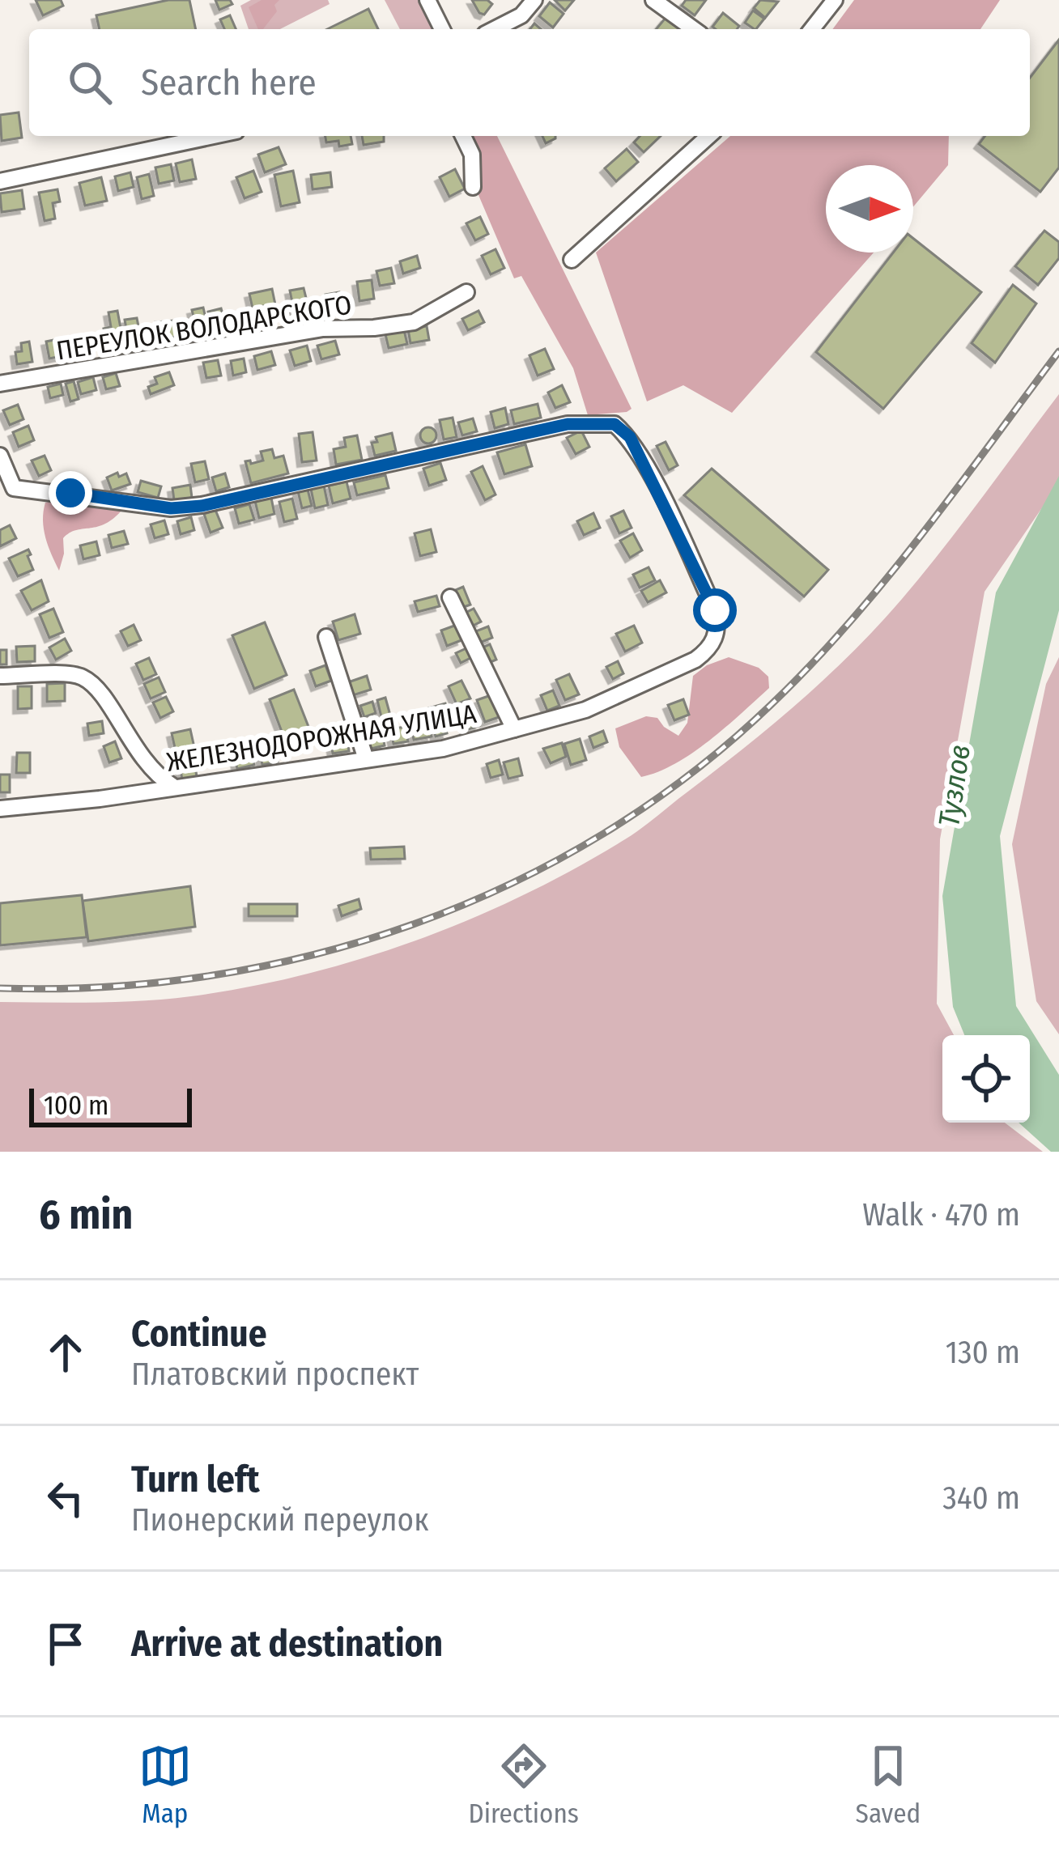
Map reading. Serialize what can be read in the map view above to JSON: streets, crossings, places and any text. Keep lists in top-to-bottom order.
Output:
{
  "streets": {
    "street": ["ПЕРЕУЛОК ВОЛОДАРСКОГО", "ЖЕЛЕЗНОДОРОЖНАЯ УЛИЦА"]
  },
  "water": ["Тузлов"],
  "scale_bar": "100 m",
  "north": "right",
  "page": {
    "search": "Search here",
    "scale": "100 m",
    "heading": ["6 min", "Walk · 470 m"],
    "list": [
      ["Continue", "Платовский проспект", "130 m"],
      ["Turn left", "Пионерский переулок", "340 m"],
      "Arrive at destination"
    ],
    "nav": ["Map", "Directions", "Saved"]
  }
}
